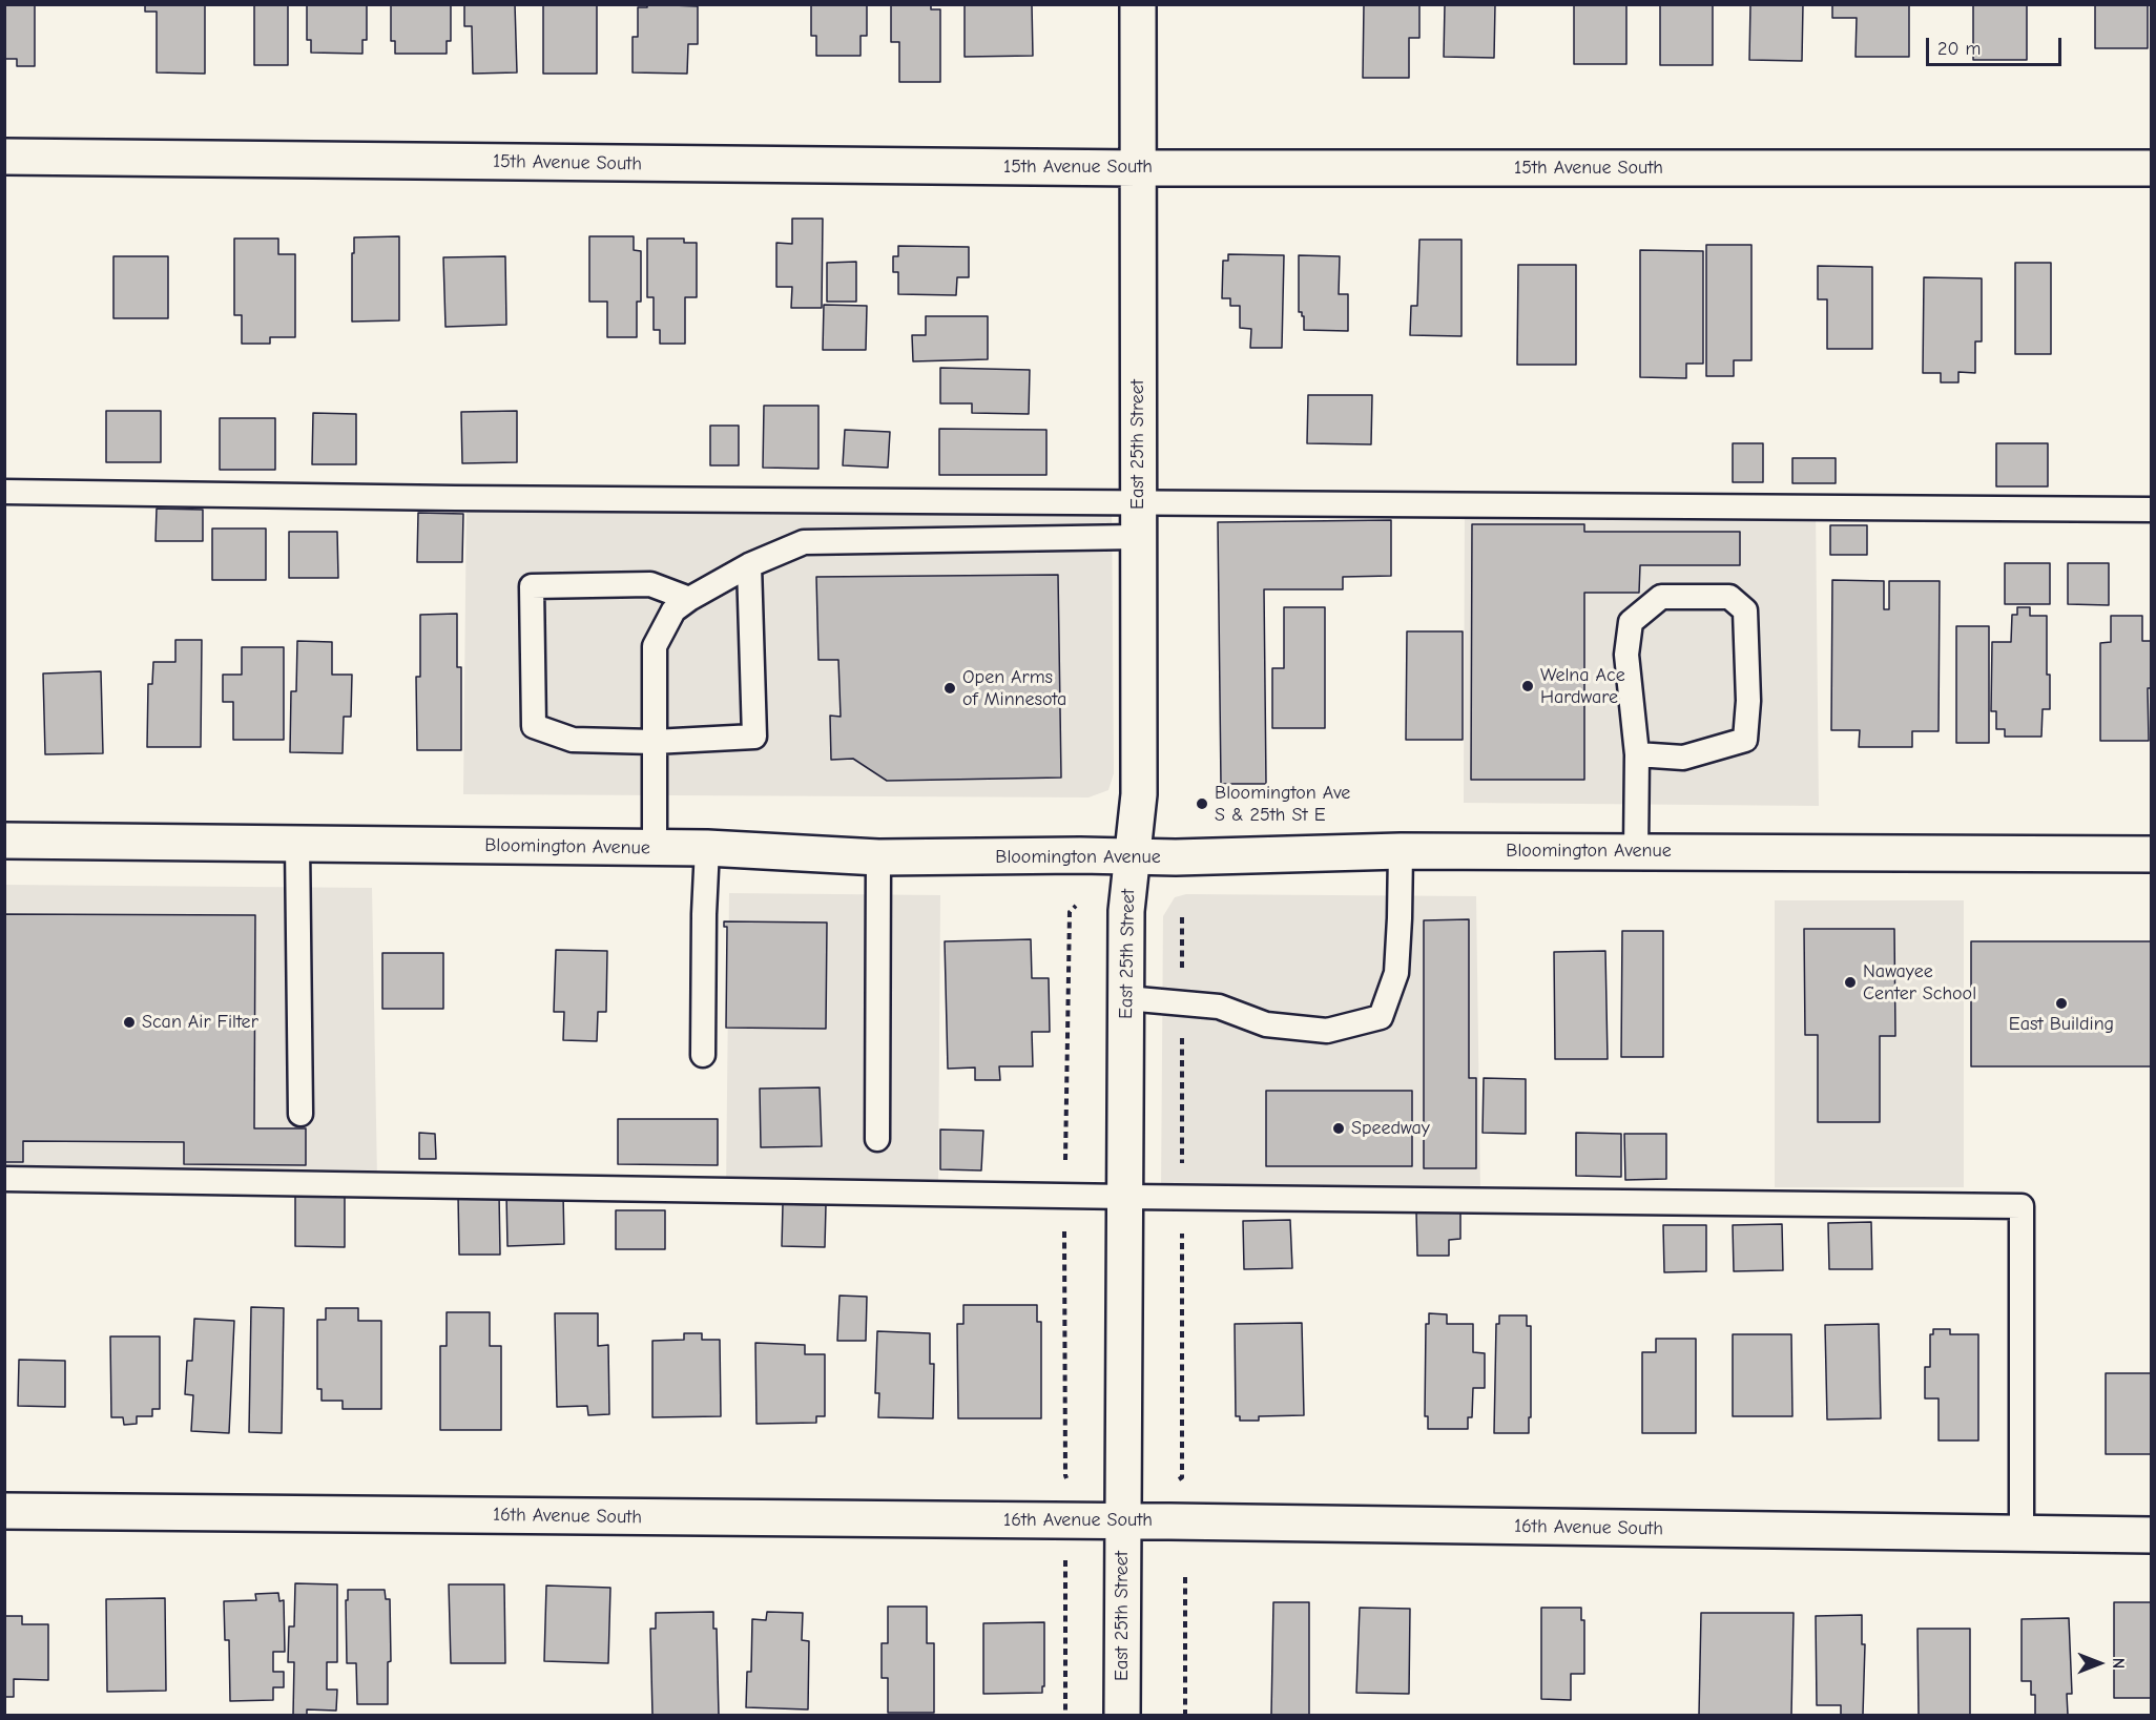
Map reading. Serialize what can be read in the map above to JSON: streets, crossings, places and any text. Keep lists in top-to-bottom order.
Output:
{
  "streets": {
    "street": [
      "15th Avenue South",
      "East 25th Street",
      "Bloomington Avenue",
      "16th Avenue South"
    ]
  },
  "crossings": [
    ["15th Avenue South", "East 25th Street"],
    ["East 25th Street", "Bloomington Avenue"],
    ["East 25th Street", "16th Avenue South"]
  ],
  "places": [
    "Welna Ace Hardware",
    "Open Arms of Minnesota",
    "Bloomington Ave S & 25th St E",
    "Nawayee Center School",
    "East Building",
    "Scan Air Filter",
    "Speedway"
  ],
  "scale_bar": "20 m",
  "north": "right"
}
